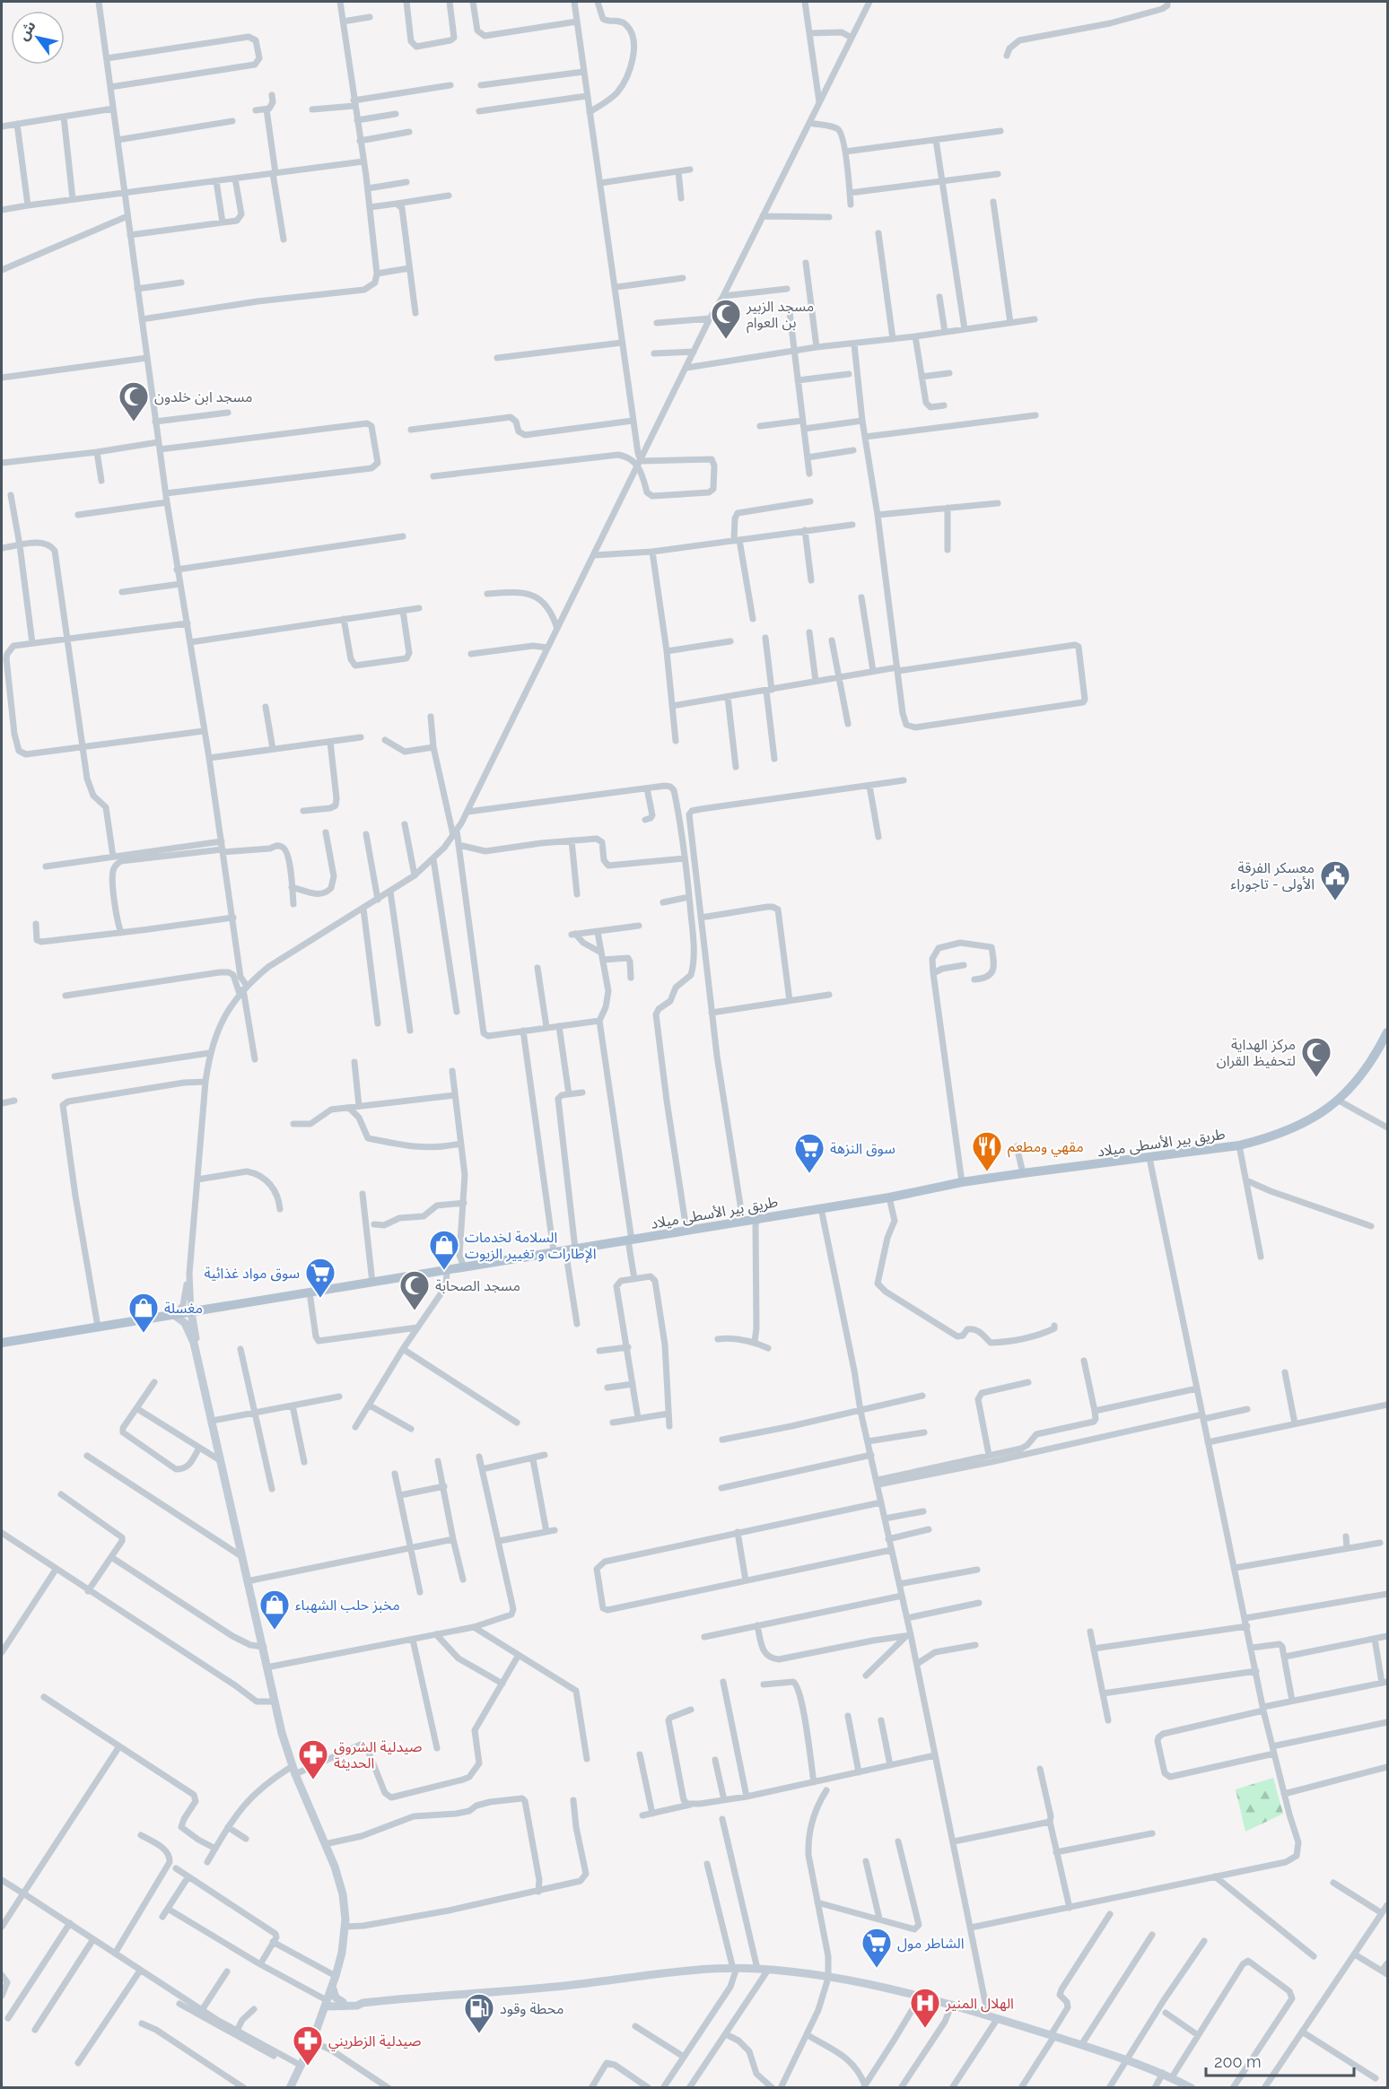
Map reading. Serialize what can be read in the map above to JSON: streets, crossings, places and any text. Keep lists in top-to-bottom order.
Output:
{
  "streets": {
    "main road": ["طريق بير الأسطى ميلاد"]
  },
  "places": {
    "mosque": [
      "مسجد الزبير بن العوام",
      "مسجد ابن خلدون",
      "مركز الهداية لتحفيظ القران",
      "مسجد الصحابة"
    ],
    "public building": ["معسكر الفرقة الأولى - تاجوراء"],
    "restaurant": ["مقهي ومطعم"],
    "supermarket": ["سوق النزهة", "سوق مواد غذائية", "الشاطر مول"],
    "shop": ["السلامة لخدمات الإطارات و تغيير الزيوت", "مغسلة", "مخبز حلب الشهباء"],
    "pharmacy": ["صيدلية الشروق الحديثة", "صيدلية الزطريني"],
    "hospital": ["الهلال المنير"],
    "fuel station": ["محطة وقود"]
  },
  "scale_bar": "200 m",
  "north": "top left"
}
